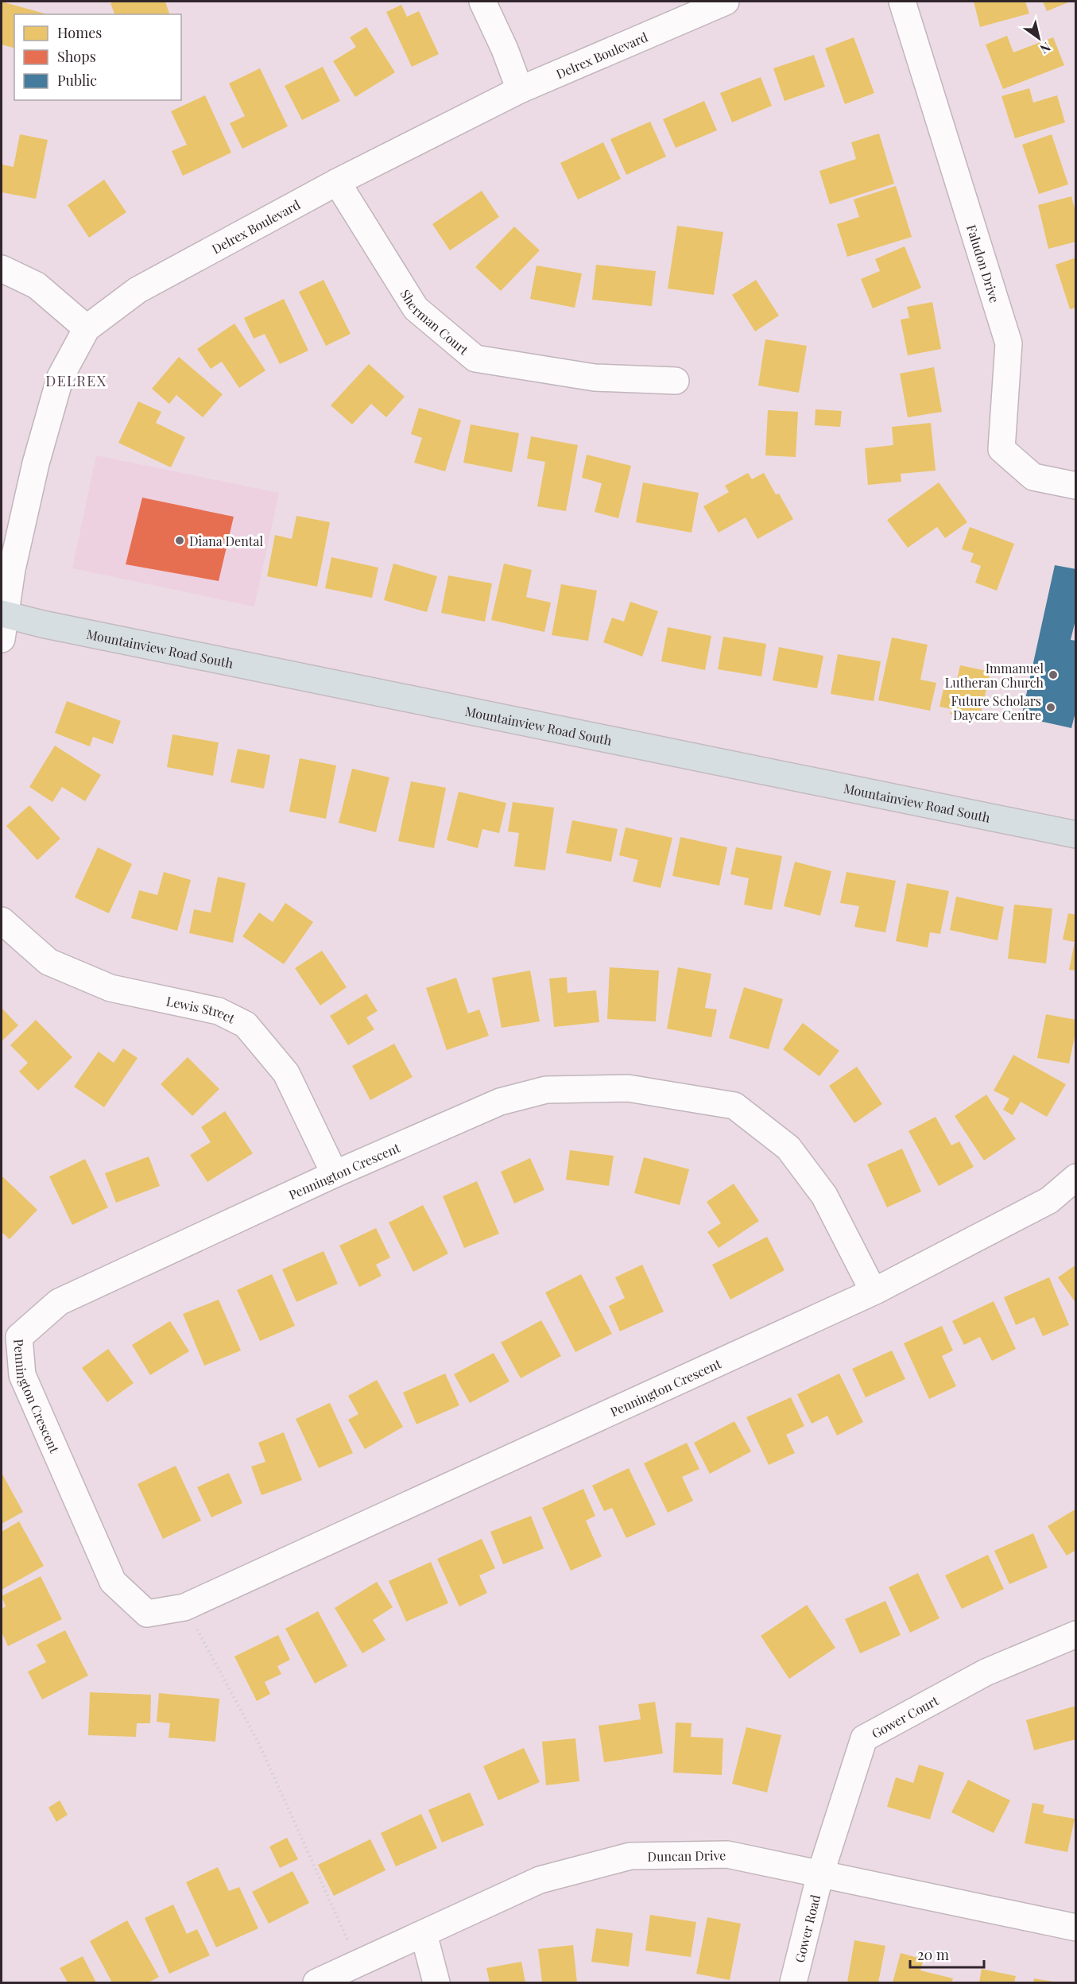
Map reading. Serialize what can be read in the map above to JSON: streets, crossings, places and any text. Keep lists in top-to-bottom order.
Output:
{
  "streets": {
    "main road": ["Mountainview Road South"],
    "street": [
      "Delrex Boulevard",
      "Faludon Drive",
      "Sherman Court",
      "Lewis Street",
      "Pennington Crescent",
      "Gower Court",
      "Duncan Drive",
      "Gower Road"
    ]
  },
  "crossings": [
    ["Delrex Boulevard", "Sherman Court"],
    ["Delrex Boulevard", "Mountainview Road South"],
    ["Lewis Street", "Pennington Crescent"],
    ["Gower Court", "Duncan Drive"],
    ["Gower Court", "Gower Road"],
    ["Duncan Drive", "Gower Road"]
  ],
  "districts": ["DELREX"],
  "places": ["Diana Dental", "Immanuel Lutheran Church", "Future Scholars Daycare Centre"],
  "legend": ["Homes", "Shops", "Public"],
  "scale_bar": "20 m",
  "north": "bottom right"
}
